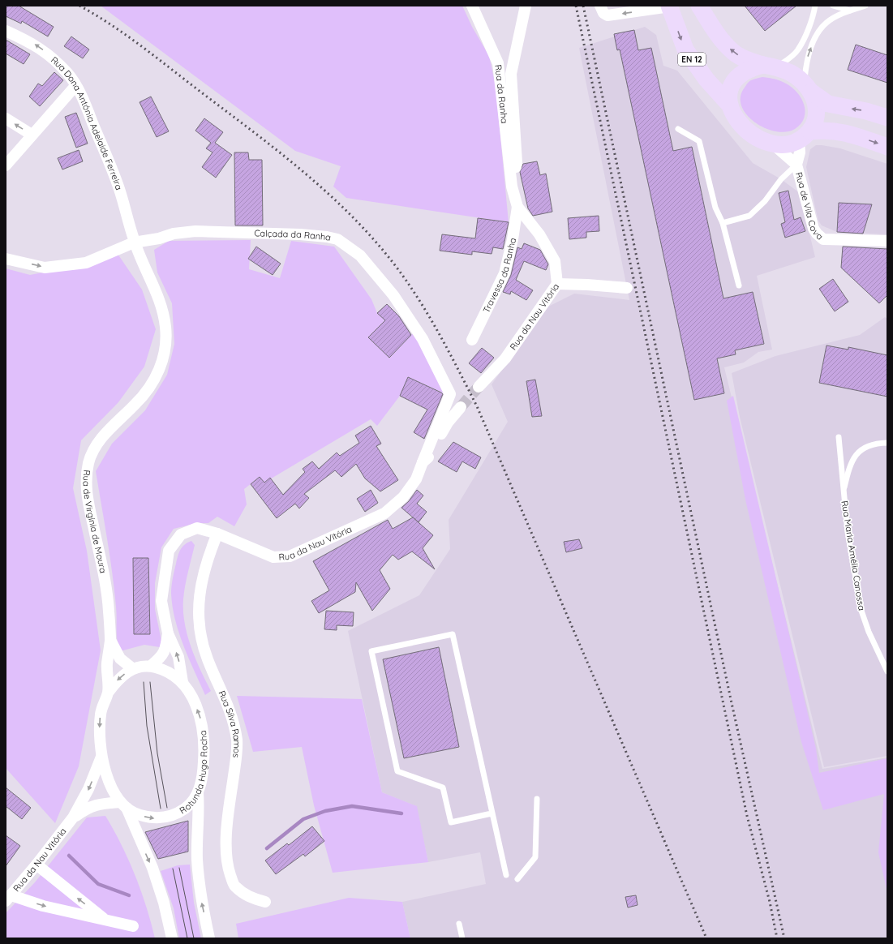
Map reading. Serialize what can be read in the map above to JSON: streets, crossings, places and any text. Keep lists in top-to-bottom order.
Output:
{
  "streets": {
    "main road": ["EN 12"],
    "street": [
      "Rua da Ranha",
      "Rua Dona Antónia Adelaide Ferreira",
      "Rua de Vila Cova",
      "Calçada da Ranha",
      "Travessa da Ranha",
      "Rua da Nau Vitória",
      "Rua de Virgínia de Moura",
      "Rua Silva Ramos",
      "Rotunda Hugo Rocha"
    ],
    "lane": ["Rua Maria Amélia Canossa"]
  },
  "crossings": [
    ["EN 12", "Rua de Vila Cova"],
    ["Rua da Ranha", "Travessa da Ranha"],
    ["Rua da Ranha", "Rua da Nau Vitória"],
    ["Rua Dona Antónia Adelaide Ferreira", "Calçada da Ranha"],
    ["Rua Dona Antónia Adelaide Ferreira", "Rua de Virgínia de Moura"],
    ["Calçada da Ranha", "Rua da Nau Vitória"],
    ["Calçada da Ranha", "Rua de Virgínia de Moura"],
    ["Rua da Nau Vitória", "Rua Silva Ramos"],
    ["Rua da Nau Vitória", "Rotunda Hugo Rocha"],
    ["Rua de Virgínia de Moura", "Rotunda Hugo Rocha"]
  ]
}
